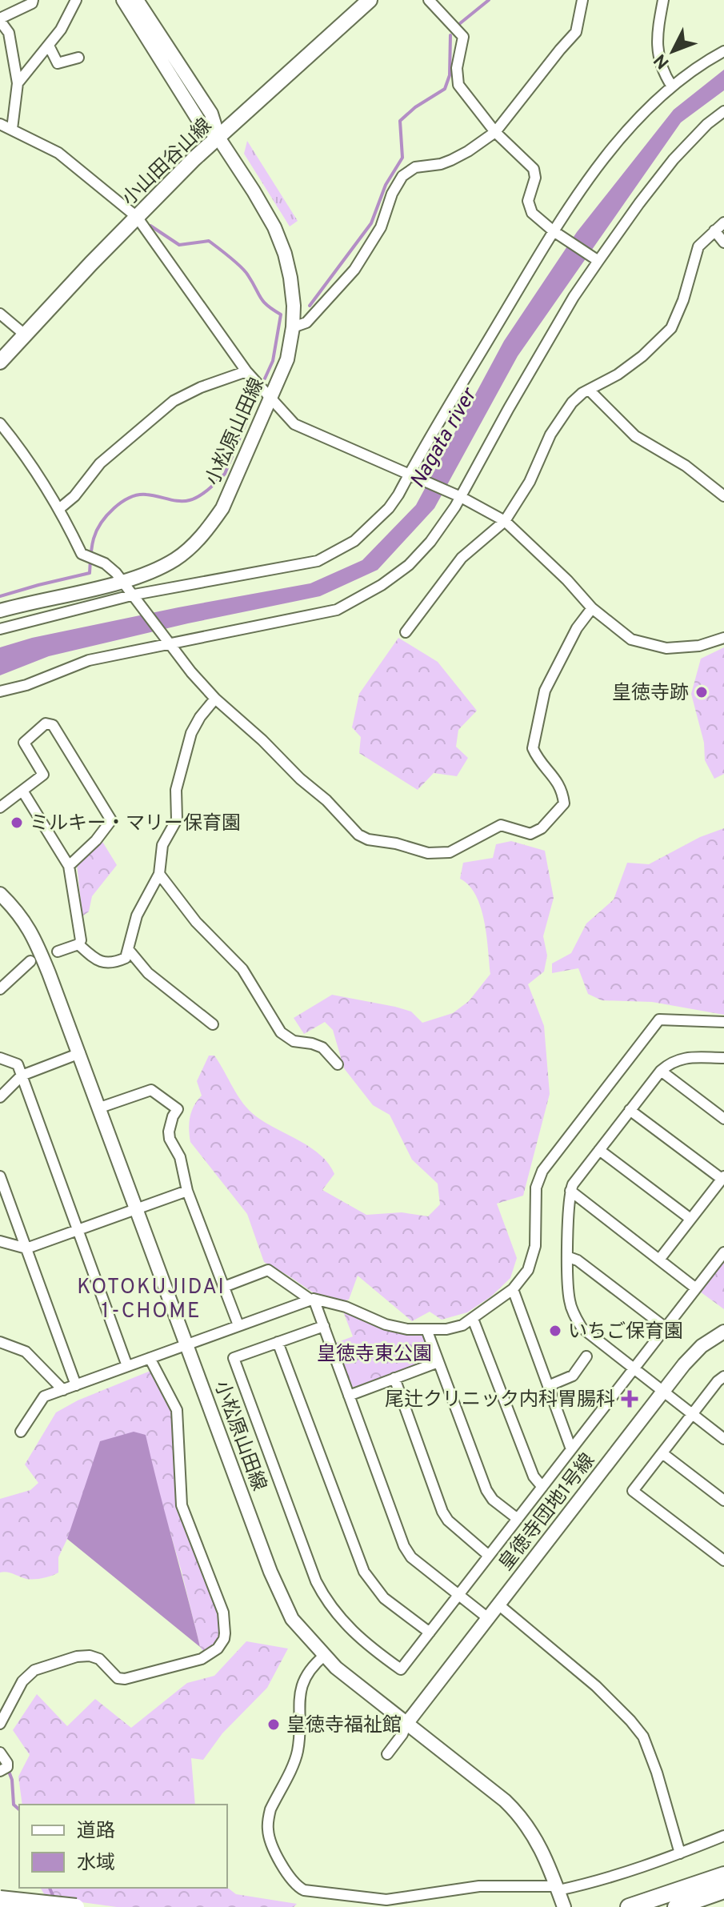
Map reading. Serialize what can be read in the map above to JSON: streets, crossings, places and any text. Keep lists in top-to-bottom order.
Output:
{
  "streets": {
    "main road": ["小山田谷山線"],
    "street": ["小松原山田線", "皇徳寺団地1号線"]
  },
  "crossings": [
    ["小山田谷山線", "小松原山田線"],
    ["小松原山田線", "皇徳寺団地1号線"]
  ],
  "districts": ["KOTOKUJIDAI 1-CHOME"],
  "water": ["Nagata river"],
  "parks": ["皇徳寺東公園"],
  "places": {
    "other": [
      "皇徳寺跡",
      "ミルキー・マリー保育園",
      "いちご保育園",
      "皇徳寺福祉館"
    ],
    "health": ["尾辻クリニック内科胃腸科"]
  },
  "legend": ["道路", "水域"],
  "north": "bottom left"
}
